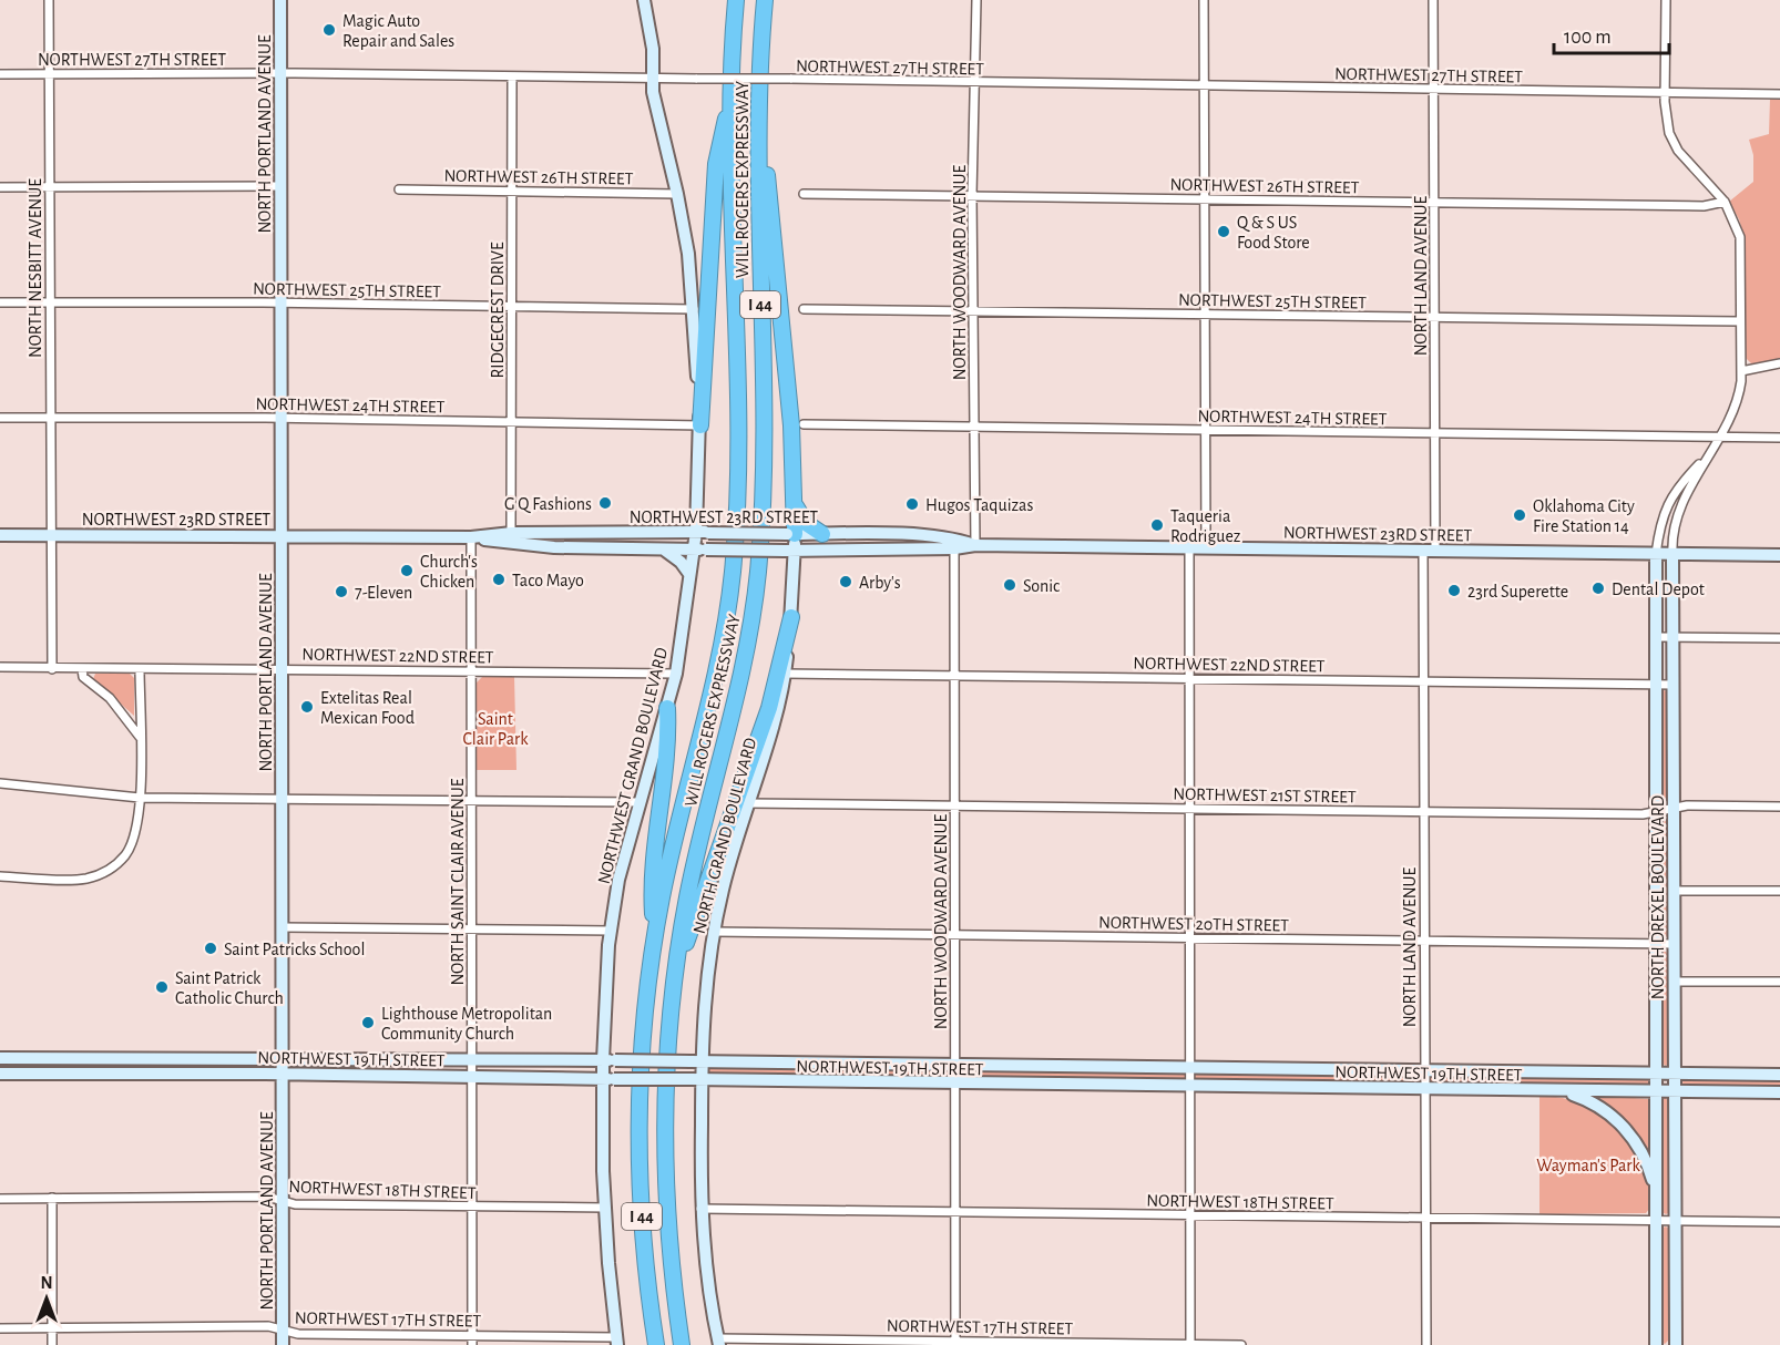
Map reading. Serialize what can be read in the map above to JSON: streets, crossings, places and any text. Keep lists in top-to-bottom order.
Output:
{
  "streets": {
    "highway": ["WILL ROGERS EXPRESSWAY", "I 44"],
    "street": [
      "NORTHWEST 27TH STREET",
      "NORTH PORTLAND AVENUE",
      "NORTHWEST 26TH STREET",
      "NORTH NESBITT AVENUE",
      "NORTH WOODWARD AVENUE",
      "NORTH LAND AVENUE",
      "NORTHWEST 25TH STREET",
      "RIDGECREST DRIVE",
      "NORTHWEST 24TH STREET",
      "NORTHWEST 23RD STREET",
      "NORTHWEST 22ND STREET",
      "NORTHWEST GRAND BOULEVARD",
      "NORTHWEST 21ST STREET",
      "NORTH GRAND BOULEVARD",
      "NORTH SAINT CLAIR AVENUE",
      "NORTH DREXEL BOULEVARD",
      "NORTHWEST 20TH STREET",
      "NORTHWEST 19TH STREET",
      "NORTHWEST 18TH STREET",
      "NORTHWEST 17TH STREET"
    ]
  },
  "crossings": [
    ["NORTHWEST 27TH STREET", "NORTH PORTLAND AVENUE"],
    ["NORTHWEST 27TH STREET", "NORTH NESBITT AVENUE"],
    ["NORTHWEST 27TH STREET", "NORTH WOODWARD AVENUE"],
    ["NORTHWEST 27TH STREET", "NORTH LAND AVENUE"],
    ["NORTHWEST 27TH STREET", "RIDGECREST DRIVE"],
    ["NORTHWEST 27TH STREET", "NORTHWEST GRAND BOULEVARD"],
    ["NORTHWEST 27TH STREET", "NORTH DREXEL BOULEVARD"],
    ["NORTH PORTLAND AVENUE", "NORTHWEST 25TH STREET"],
    ["NORTH PORTLAND AVENUE", "NORTHWEST 24TH STREET"],
    ["NORTH PORTLAND AVENUE", "NORTHWEST 23RD STREET"],
    ["NORTH PORTLAND AVENUE", "NORTHWEST 22ND STREET"],
    ["NORTH PORTLAND AVENUE", "NORTHWEST 19TH STREET"],
    ["NORTH PORTLAND AVENUE", "NORTHWEST 18TH STREET"],
    ["NORTH PORTLAND AVENUE", "NORTHWEST 17TH STREET"],
    ["NORTHWEST 26TH STREET", "NORTH WOODWARD AVENUE"],
    ["NORTHWEST 26TH STREET", "NORTH LAND AVENUE"],
    ["NORTHWEST 26TH STREET", "RIDGECREST DRIVE"],
    ["NORTHWEST 26TH STREET", "NORTHWEST GRAND BOULEVARD"],
    ["NORTHWEST 26TH STREET", "NORTH DREXEL BOULEVARD"],
    ["NORTH NESBITT AVENUE", "NORTHWEST 25TH STREET"],
    ["NORTH NESBITT AVENUE", "NORTHWEST 24TH STREET"],
    ["NORTH NESBITT AVENUE", "NORTHWEST 23RD STREET"],
    ["NORTH NESBITT AVENUE", "NORTHWEST 22ND STREET"],
    ["NORTH WOODWARD AVENUE", "NORTHWEST 25TH STREET"],
    ["NORTH WOODWARD AVENUE", "NORTHWEST 24TH STREET"],
    ["NORTH WOODWARD AVENUE", "NORTHWEST 23RD STREET"],
    ["NORTH WOODWARD AVENUE", "NORTHWEST 22ND STREET"],
    ["NORTH WOODWARD AVENUE", "NORTHWEST 21ST STREET"],
    ["NORTH WOODWARD AVENUE", "NORTHWEST 20TH STREET"],
    ["NORTH WOODWARD AVENUE", "NORTHWEST 19TH STREET"],
    ["NORTH WOODWARD AVENUE", "NORTHWEST 18TH STREET"],
    ["NORTH WOODWARD AVENUE", "NORTHWEST 17TH STREET"],
    ["NORTH LAND AVENUE", "NORTHWEST 25TH STREET"],
    ["NORTH LAND AVENUE", "NORTHWEST 24TH STREET"],
    ["NORTH LAND AVENUE", "NORTHWEST 23RD STREET"],
    ["NORTH LAND AVENUE", "NORTHWEST 22ND STREET"],
    ["NORTH LAND AVENUE", "NORTHWEST 21ST STREET"],
    ["NORTH LAND AVENUE", "NORTHWEST 20TH STREET"],
    ["NORTH LAND AVENUE", "NORTHWEST 19TH STREET"],
    ["NORTH LAND AVENUE", "NORTHWEST 18TH STREET"],
    ["NORTHWEST 25TH STREET", "RIDGECREST DRIVE"],
    ["NORTHWEST 25TH STREET", "NORTHWEST GRAND BOULEVARD"],
    ["NORTHWEST 25TH STREET", "NORTH DREXEL BOULEVARD"],
    ["RIDGECREST DRIVE", "NORTHWEST 24TH STREET"],
    ["RIDGECREST DRIVE", "NORTHWEST 23RD STREET"],
    ["NORTHWEST 24TH STREET", "NORTHWEST GRAND BOULEVARD"],
    ["NORTHWEST 24TH STREET", "NORTH DREXEL BOULEVARD"],
    ["NORTHWEST 23RD STREET", "NORTHWEST GRAND BOULEVARD"],
    ["NORTHWEST 23RD STREET", "NORTH GRAND BOULEVARD"],
    ["NORTHWEST 23RD STREET", "NORTH SAINT CLAIR AVENUE"],
    ["NORTHWEST 23RD STREET", "NORTH DREXEL BOULEVARD"],
    ["NORTHWEST 22ND STREET", "NORTHWEST GRAND BOULEVARD"],
    ["NORTHWEST 22ND STREET", "NORTH GRAND BOULEVARD"],
    ["NORTHWEST 22ND STREET", "NORTH SAINT CLAIR AVENUE"],
    ["NORTHWEST 22ND STREET", "NORTH DREXEL BOULEVARD"],
    ["NORTHWEST GRAND BOULEVARD", "NORTHWEST 19TH STREET"],
    ["NORTHWEST GRAND BOULEVARD", "NORTHWEST 18TH STREET"],
    ["NORTHWEST GRAND BOULEVARD", "NORTHWEST 17TH STREET"],
    ["NORTHWEST 21ST STREET", "NORTH GRAND BOULEVARD"],
    ["NORTHWEST 21ST STREET", "NORTH DREXEL BOULEVARD"],
    ["NORTH GRAND BOULEVARD", "NORTHWEST 20TH STREET"],
    ["NORTH GRAND BOULEVARD", "NORTHWEST 19TH STREET"],
    ["NORTH GRAND BOULEVARD", "NORTHWEST 18TH STREET"],
    ["NORTH GRAND BOULEVARD", "NORTHWEST 17TH STREET"],
    ["NORTH SAINT CLAIR AVENUE", "NORTHWEST 19TH STREET"],
    ["NORTH SAINT CLAIR AVENUE", "NORTHWEST 18TH STREET"],
    ["NORTH SAINT CLAIR AVENUE", "NORTHWEST 17TH STREET"],
    ["NORTH DREXEL BOULEVARD", "NORTHWEST 20TH STREET"],
    ["NORTH DREXEL BOULEVARD", "NORTHWEST 19TH STREET"],
    ["NORTH DREXEL BOULEVARD", "NORTHWEST 18TH STREET"]
  ],
  "parks": ["Saint Clair Park", "Wayman's Park"],
  "places": [
    "Magic Auto Repair and Sales",
    "Q & S US Food Store",
    "G Q Fashions",
    "Hugos Taquizas",
    "Oklahoma City Fire Station 14",
    "Taqueria Rodriguez",
    "Church's Chicken",
    "Taco Mayo",
    "Arby's",
    "Sonic",
    "Dental Depot",
    "23rd Superette",
    "7-Eleven",
    "Extelitas Real Mexican Food",
    "Saint Patricks School",
    "Saint Patrick Catholic Church",
    "Lighthouse Metropolitan Community Church"
  ],
  "scale_bar": "100 m",
  "north": "top"
}
